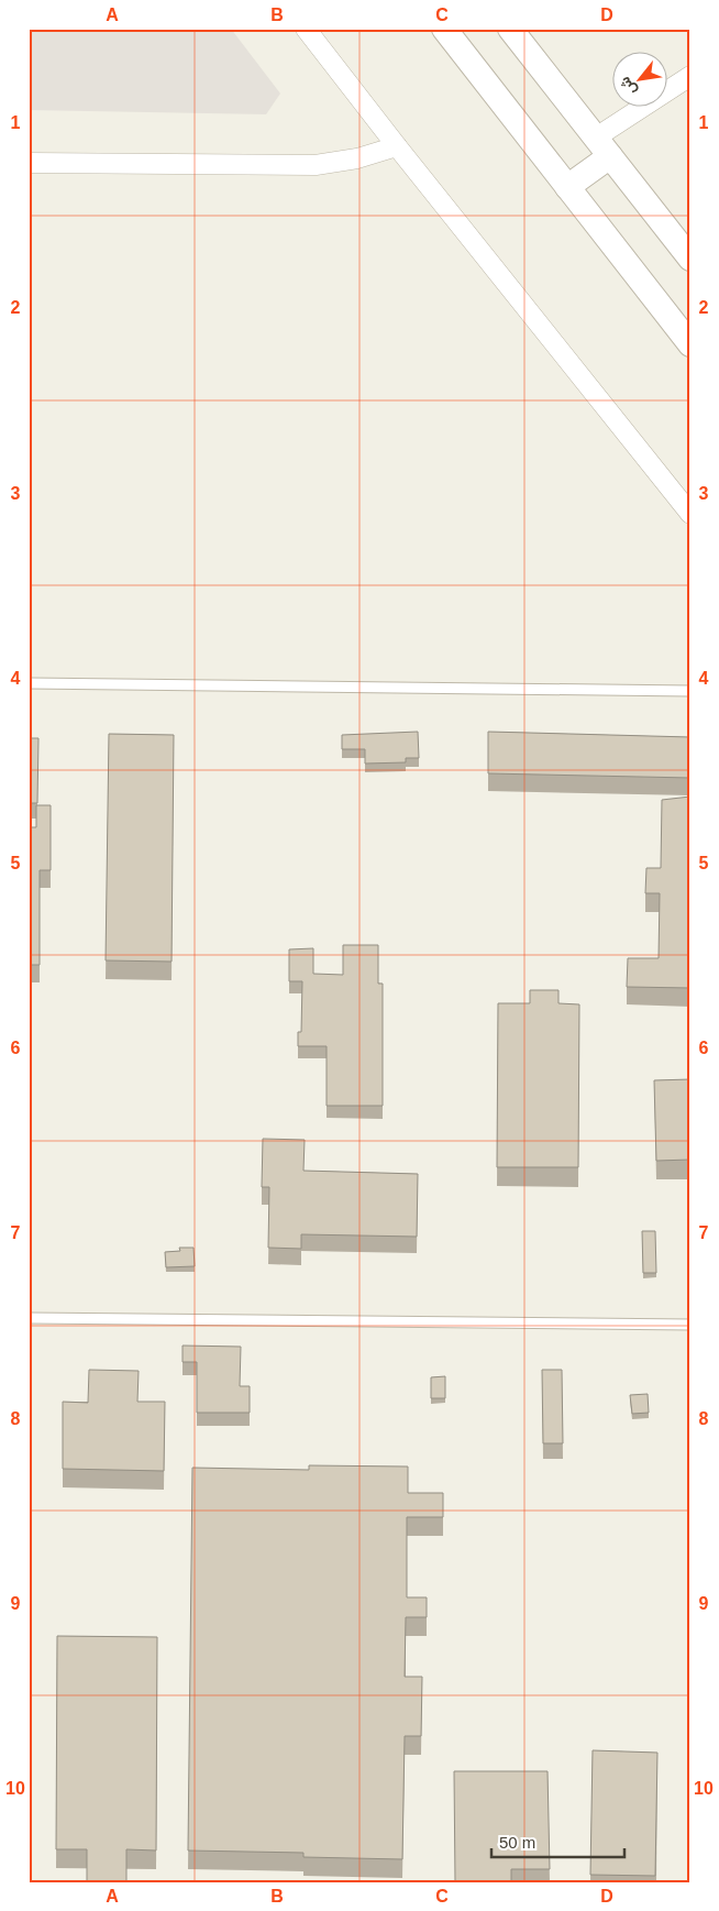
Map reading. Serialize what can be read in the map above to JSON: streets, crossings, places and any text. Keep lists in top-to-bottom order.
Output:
{
  "scale_bar": "50 m",
  "north": "bottom left",
  "grid": {
    "columns": [
      "A",
      "B",
      "C",
      "D"
    ],
    "rows": [
      "1",
      "2",
      "3",
      "4",
      "5",
      "6",
      "7",
      "8",
      "9",
      "10"
    ]
  }
}
